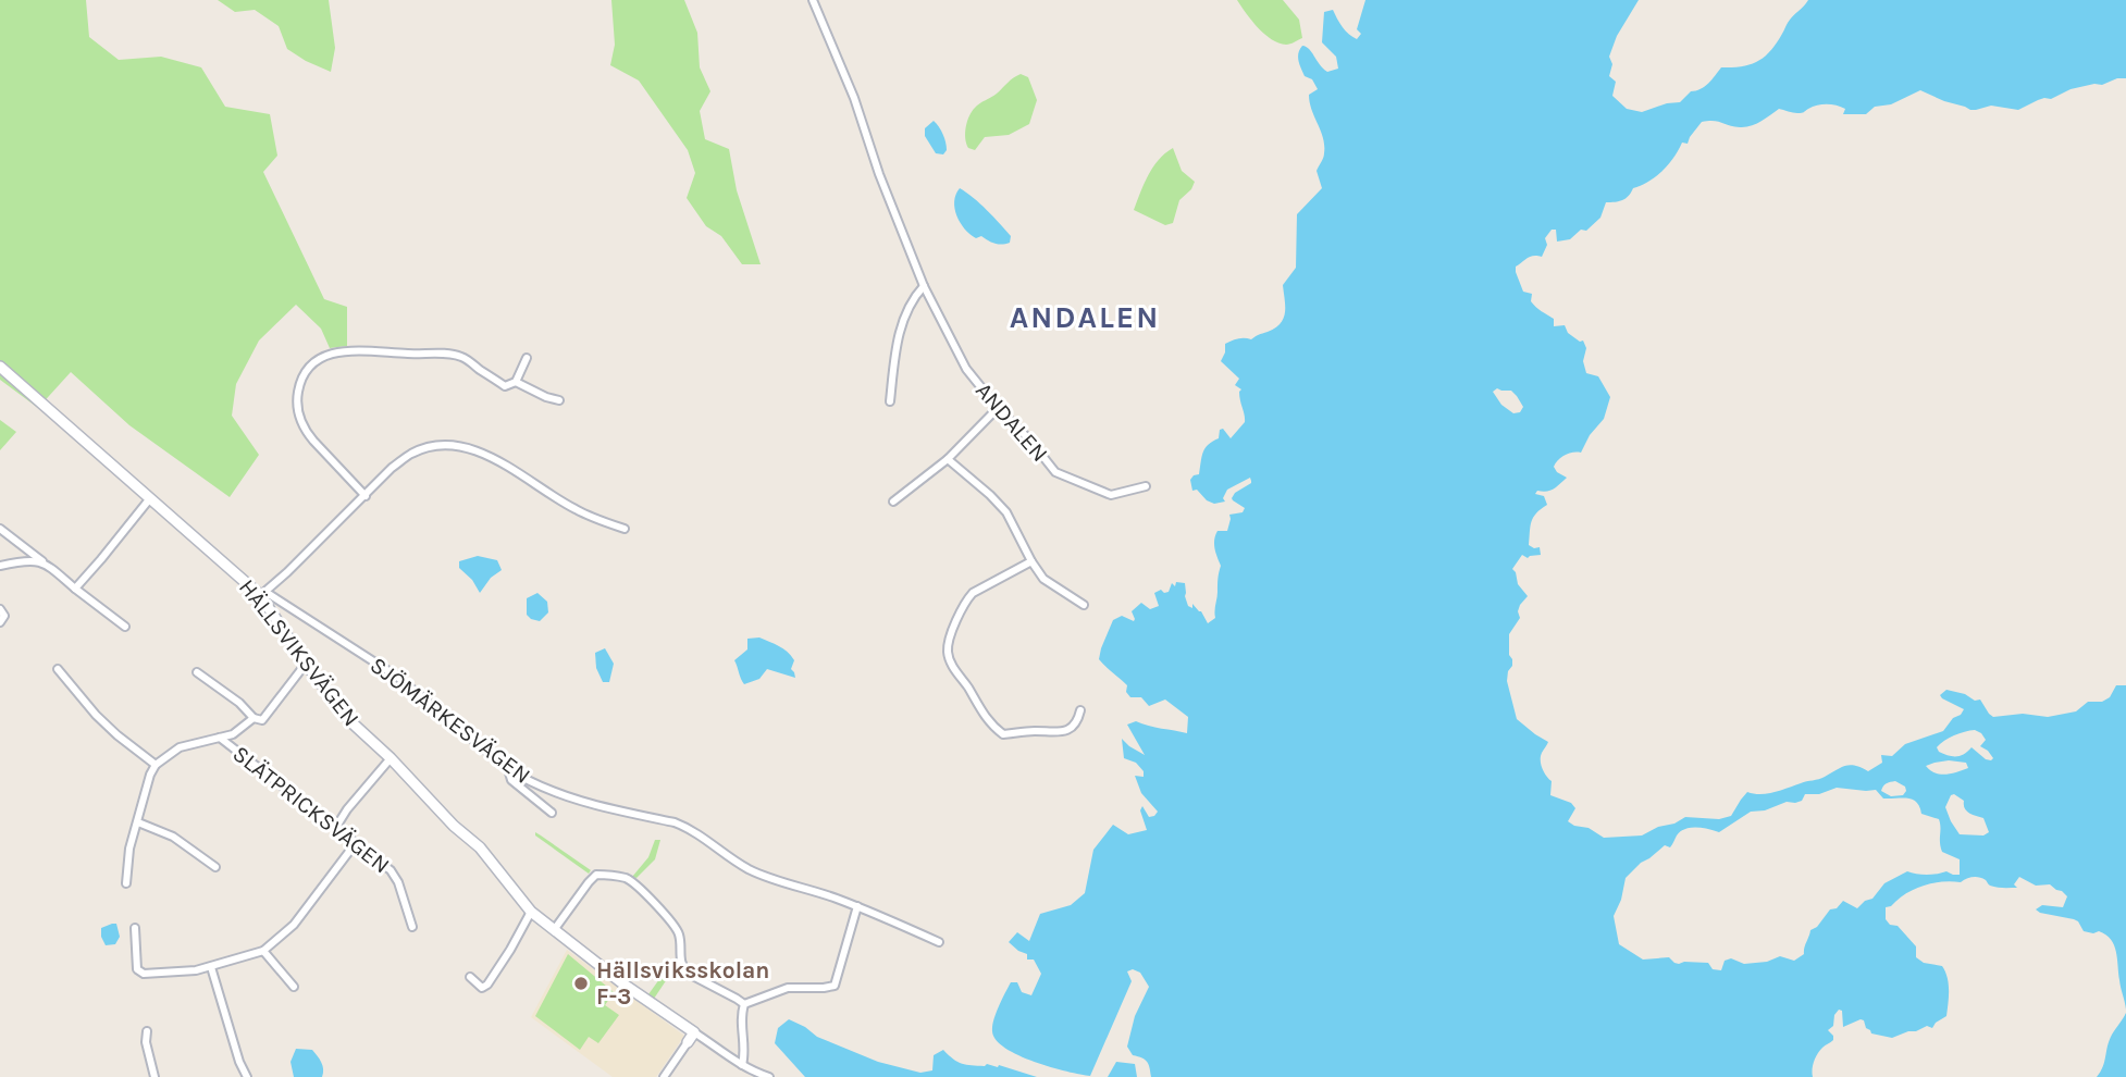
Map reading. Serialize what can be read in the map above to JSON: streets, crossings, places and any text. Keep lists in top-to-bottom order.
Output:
{
  "streets": {
    "street": [
      "ANDALEN",
      "HÄLLSVIKSVÄGEN",
      "SJÖMÄRKESVÄGEN",
      "SLÄTPRICKSVÄGEN"
    ]
  },
  "crossings": [
    ["HÄLLSVIKSVÄGEN", "SJÖMÄRKESVÄGEN"]
  ],
  "districts": ["ANDALEN"],
  "places": ["Hällsviksskolan F-3"]
}
